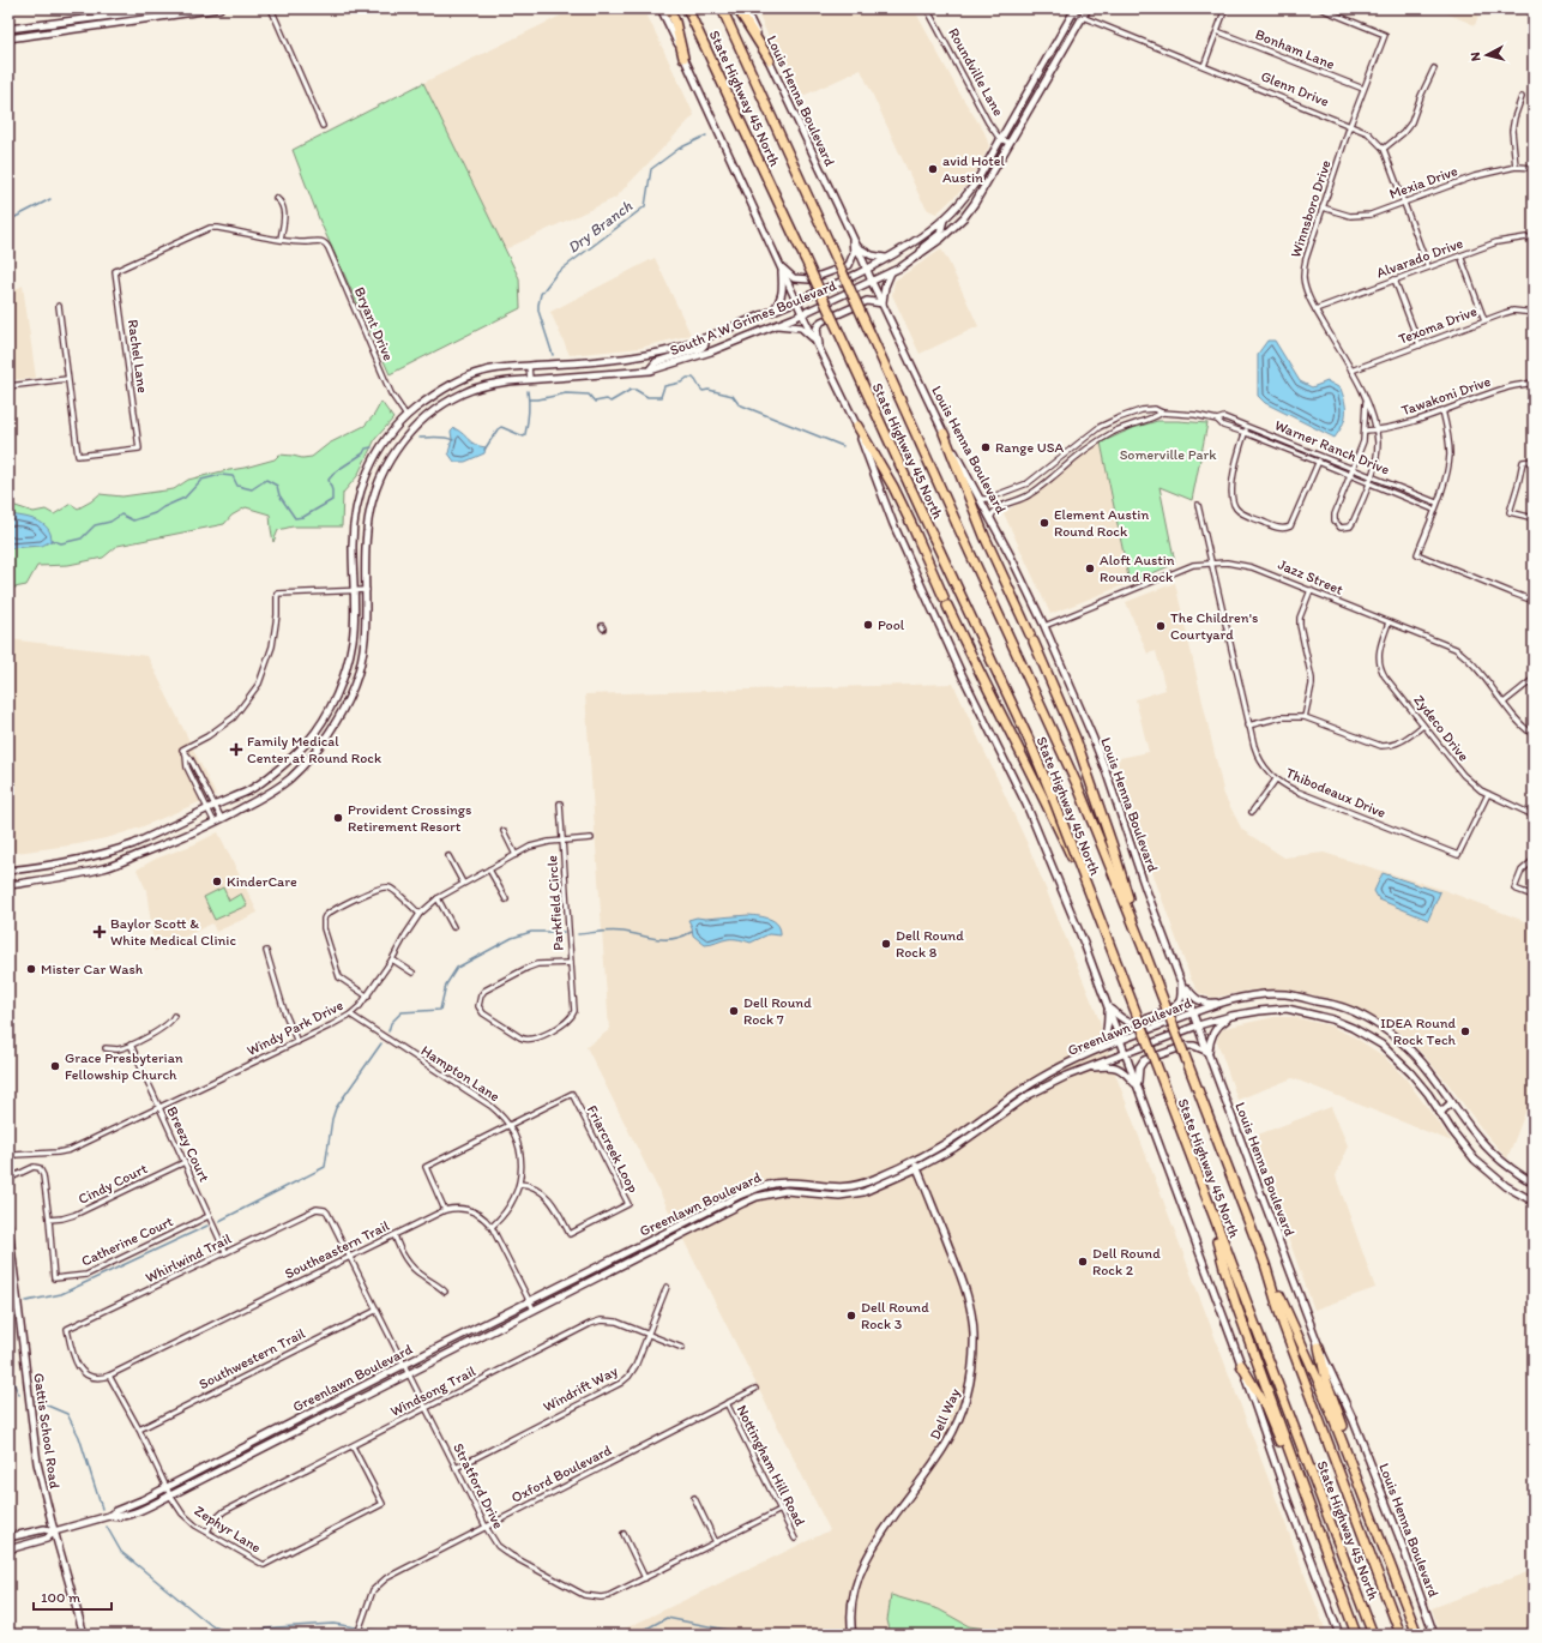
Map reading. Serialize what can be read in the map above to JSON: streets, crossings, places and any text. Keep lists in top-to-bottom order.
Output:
{
  "streets": {
    "highway": ["State Highway 45 North"],
    "main road": [
      "Louis Henna Boulevard",
      "South A W Grimes Boulevard",
      "Greenlawn Boulevard",
      "Dell Way",
      "Gattis School Road"
    ],
    "street": [
      "Bonham Lane",
      "Roundville Lane",
      "Glenn Drive",
      "Mexia Drive",
      "Winnsboro Drive",
      "Alvarado Drive",
      "Bryant Drive",
      "Texoma Drive",
      "Rachel Lane",
      "Tawakoni Drive",
      "Warner Ranch Drive",
      "Jazz Street",
      "Zydeco Drive",
      "Thibodeaux Drive",
      "Parkfield Circle",
      "Windy Park Drive",
      "Hampton Lane",
      "Breezy Court",
      "Friarcreek Loop",
      "Cindy Court",
      "Catherine Court",
      "Southeastern Trail",
      "Whirlwind Trail",
      "Southwestern Trail",
      "Windrift Way",
      "Windsong Trail",
      "Nottingham Hill Road",
      "Oxford Boulevard",
      "Stratford Drive",
      "Zephyr Lane"
    ]
  },
  "crossings": [
    ["Bonham Lane", "Winnsboro Drive"],
    ["Roundville Lane", "South A W Grimes Boulevard"],
    ["Glenn Drive", "Mexia Drive"],
    ["Glenn Drive", "Winnsboro Drive"],
    ["Glenn Drive", "Alvarado Drive"],
    ["Glenn Drive", "South A W Grimes Boulevard"],
    ["Louis Henna Boulevard", "South A W Grimes Boulevard"],
    ["Louis Henna Boulevard", "Warner Ranch Drive"],
    ["Louis Henna Boulevard", "Jazz Street"],
    ["Louis Henna Boulevard", "Greenlawn Boulevard"],
    ["Mexia Drive", "Winnsboro Drive"],
    ["Winnsboro Drive", "Alvarado Drive"],
    ["Winnsboro Drive", "Texoma Drive"],
    ["Winnsboro Drive", "Tawakoni Drive"],
    ["Winnsboro Drive", "Warner Ranch Drive"],
    ["South A W Grimes Boulevard", "Bryant Drive"],
    ["Bryant Drive", "Rachel Lane"],
    ["Jazz Street", "Zydeco Drive"],
    ["Jazz Street", "Thibodeaux Drive"],
    ["Zydeco Drive", "Thibodeaux Drive"],
    ["Parkfield Circle", "Windy Park Drive"],
    ["Greenlawn Boulevard", "Southeastern Trail"],
    ["Greenlawn Boulevard", "Dell Way"],
    ["Greenlawn Boulevard", "Gattis School Road"],
    ["Greenlawn Boulevard", "Stratford Drive"],
    ["Greenlawn Boulevard", "Zephyr Lane"],
    ["Windy Park Drive", "Hampton Lane"],
    ["Windy Park Drive", "Breezy Court"],
    ["Hampton Lane", "Friarcreek Loop"],
    ["Hampton Lane", "Southeastern Trail"],
    ["Breezy Court", "Cindy Court"],
    ["Breezy Court", "Catherine Court"],
    ["Breezy Court", "Whirlwind Trail"],
    ["Cindy Court", "Catherine Court"],
    ["Southeastern Trail", "Whirlwind Trail"],
    ["Southeastern Trail", "Stratford Drive"],
    ["Southeastern Trail", "Zephyr Lane"],
    ["Whirlwind Trail", "Stratford Drive"],
    ["Whirlwind Trail", "Zephyr Lane"],
    ["Southwestern Trail", "Stratford Drive"],
    ["Southwestern Trail", "Zephyr Lane"],
    ["Windrift Way", "Windsong Trail"],
    ["Windrift Way", "Stratford Drive"],
    ["Windsong Trail", "Stratford Drive"],
    ["Windsong Trail", "Zephyr Lane"],
    ["Nottingham Hill Road", "Oxford Boulevard"],
    ["Nottingham Hill Road", "Stratford Drive"],
    ["Oxford Boulevard", "Stratford Drive"]
  ],
  "water": ["Dry Branch"],
  "parks": ["Somerville Park"],
  "places": {
    "other": [
      "avid Hotel Austin",
      "Range USA",
      "Element Austin Round Rock",
      "Aloft Austin Round Rock",
      "Pool",
      "The Children's Courtyard",
      "Provident Crossings Retirement Resort",
      "KinderCare",
      "Dell Round Rock 8",
      "Mister Car Wash",
      "Dell Round Rock 7",
      "IDEA Round Rock Tech",
      "Grace Presbyterian Fellowship Church",
      "Dell Round Rock 2",
      "Dell Round Rock 3"
    ],
    "health": ["Family Medical Center at Round Rock", "Baylor Scott & White Medical Clinic"]
  },
  "scale_bar": "100 m",
  "north": "left"
}
